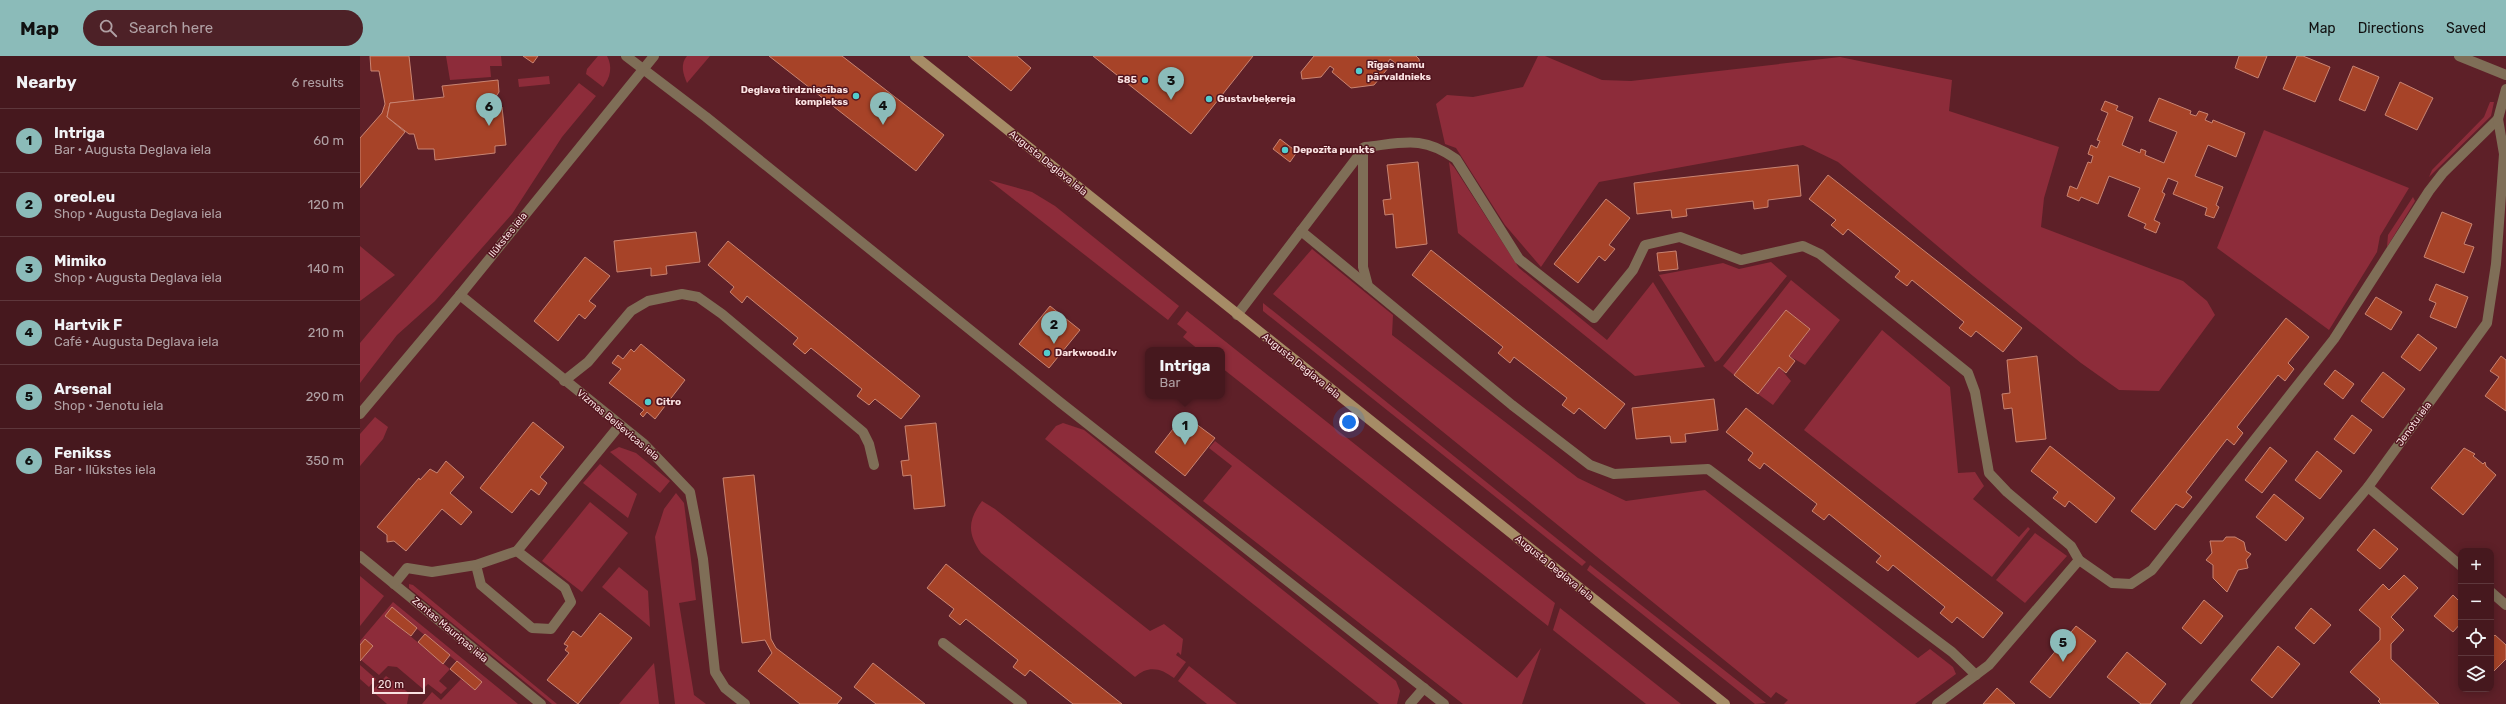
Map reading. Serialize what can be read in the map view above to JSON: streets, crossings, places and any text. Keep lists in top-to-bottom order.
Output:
{
  "streets": {
    "main road": ["Augusta Deglava iela"],
    "street": [
      "Ilūkstes iela",
      "Jenotu iela",
      "Vizmas Belševicas iela",
      "Zentas Mauriņas iela"
    ]
  },
  "crossings": [
    ["Ilūkstes iela", "Vizmas Belševicas iela"]
  ],
  "places": [
    "Rīgas namu pārvaldnieks",
    "585",
    "Deglava tirdzniecības komplekss",
    "Gustavbeķereja",
    "Depozīta punkts",
    "Darkwood.lv",
    "Citro"
  ],
  "scale_bar": "20 m",
  "page": {
    "header": "Map",
    "search": "Search here",
    "nav": ["Map", "Directions", "Saved"],
    "heading": ["Nearby", "6 results"],
    "pins": [
      "3",
      "4",
      "6",
      "2",
      "1",
      "5"
    ],
    "list": [
      {
        "mark": "1",
        "name": "Intriga",
        "note": "Bar · Augusta Deglava iela",
        "value": "60 m"
      },
      {
        "mark": "2",
        "name": "oreol.eu",
        "note": "Shop · Augusta Deglava iela",
        "value": "120 m"
      },
      {
        "mark": "3",
        "name": "Mimiko",
        "note": "Shop · Augusta Deglava iela",
        "value": "140 m"
      },
      {
        "mark": "4",
        "name": "Hartvik F",
        "note": "Café · Augusta Deglava iela",
        "value": "210 m"
      },
      {
        "mark": "5",
        "name": "Arsenal",
        "note": "Shop · Jenotu iela",
        "value": "290 m"
      },
      {
        "mark": "6",
        "name": "Fenikss",
        "note": "Bar · Ilūkstes iela",
        "value": "350 m"
      }
    ],
    "popup": ["Intriga", "Bar"],
    "map_buttons": ["+", "−"],
    "scale": "20 m"
  }
}
